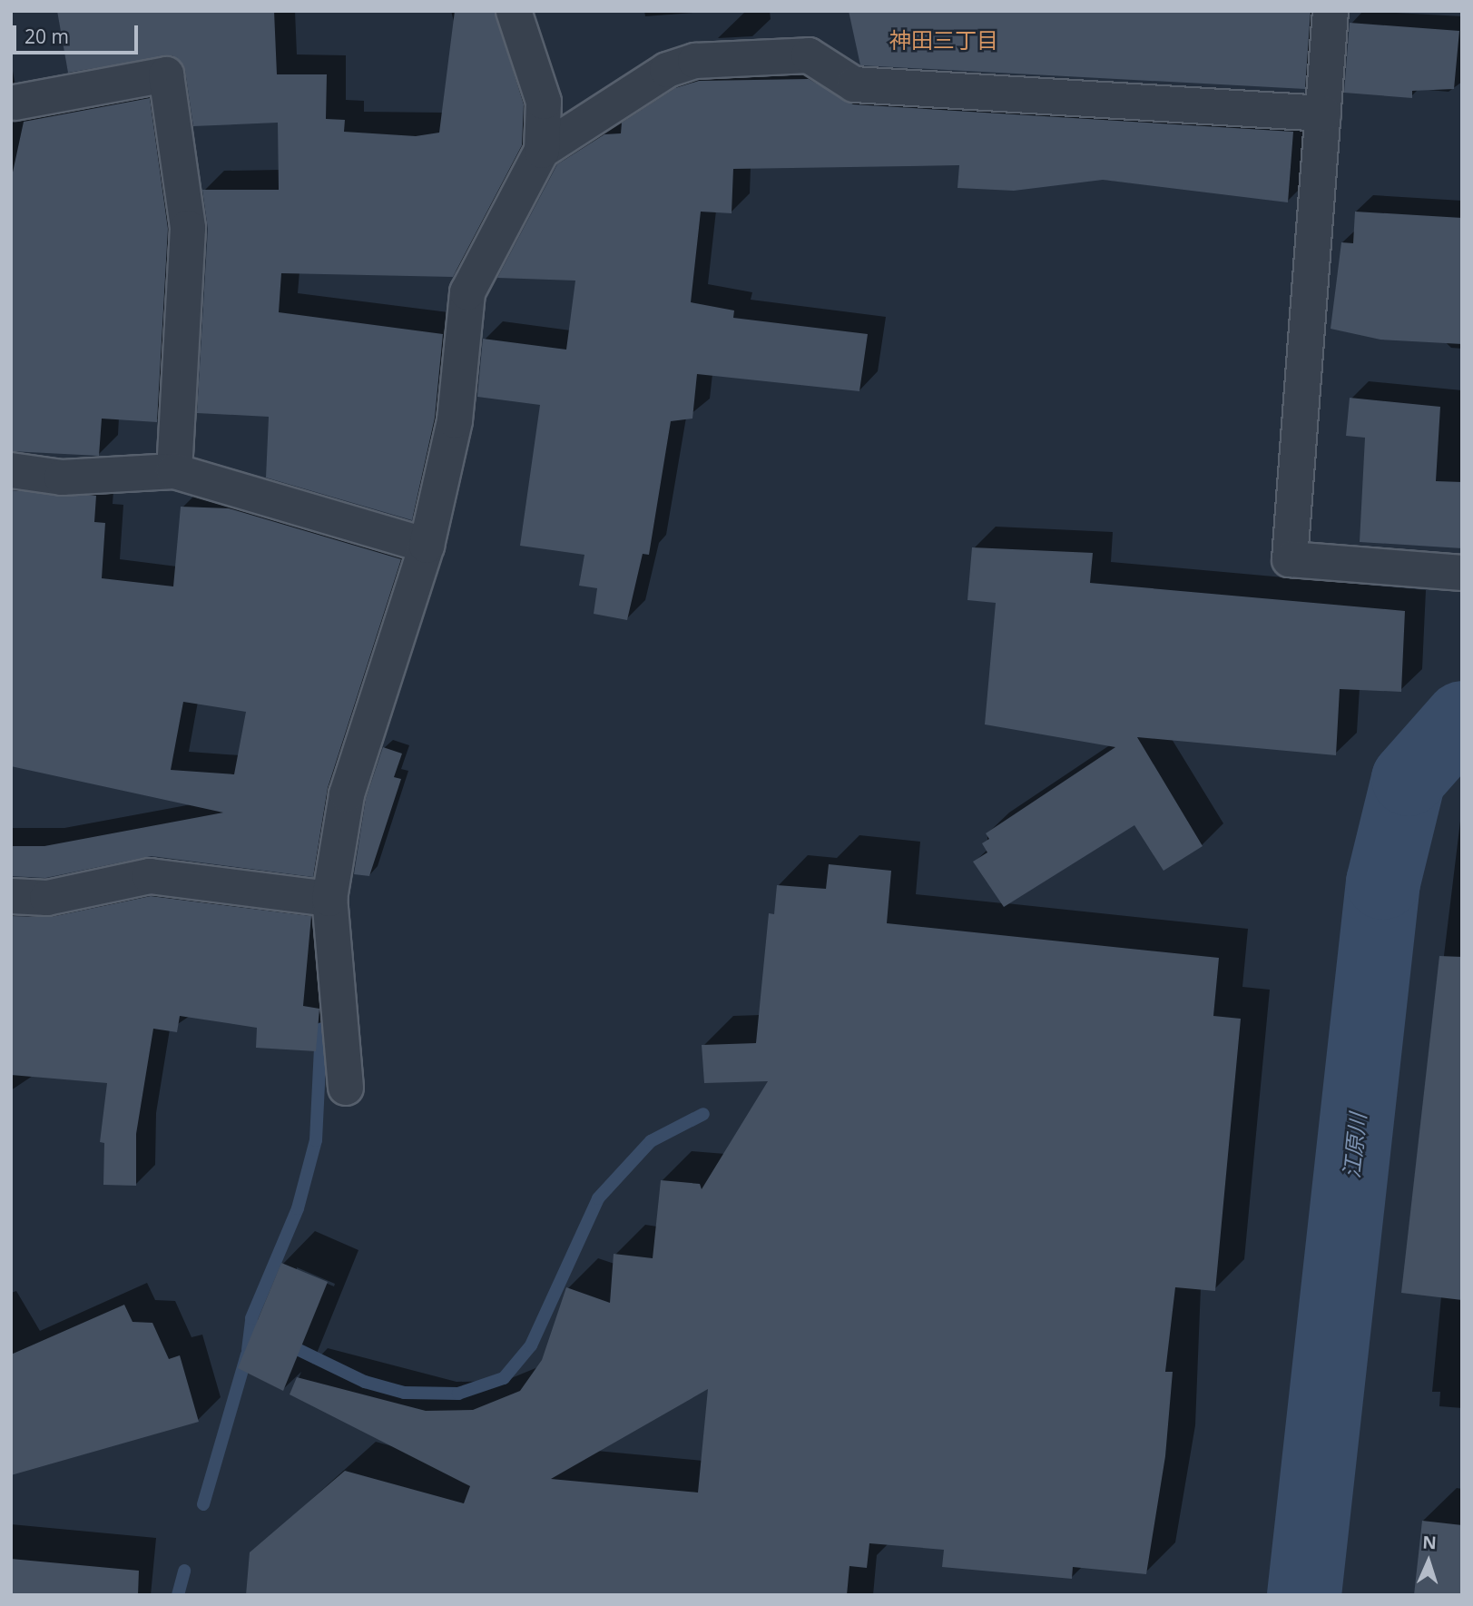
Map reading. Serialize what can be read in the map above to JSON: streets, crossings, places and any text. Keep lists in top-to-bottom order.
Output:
{
  "districts": ["神田三丁目"],
  "water": ["江原川"],
  "scale_bar": "20 m",
  "north": "top"
}
